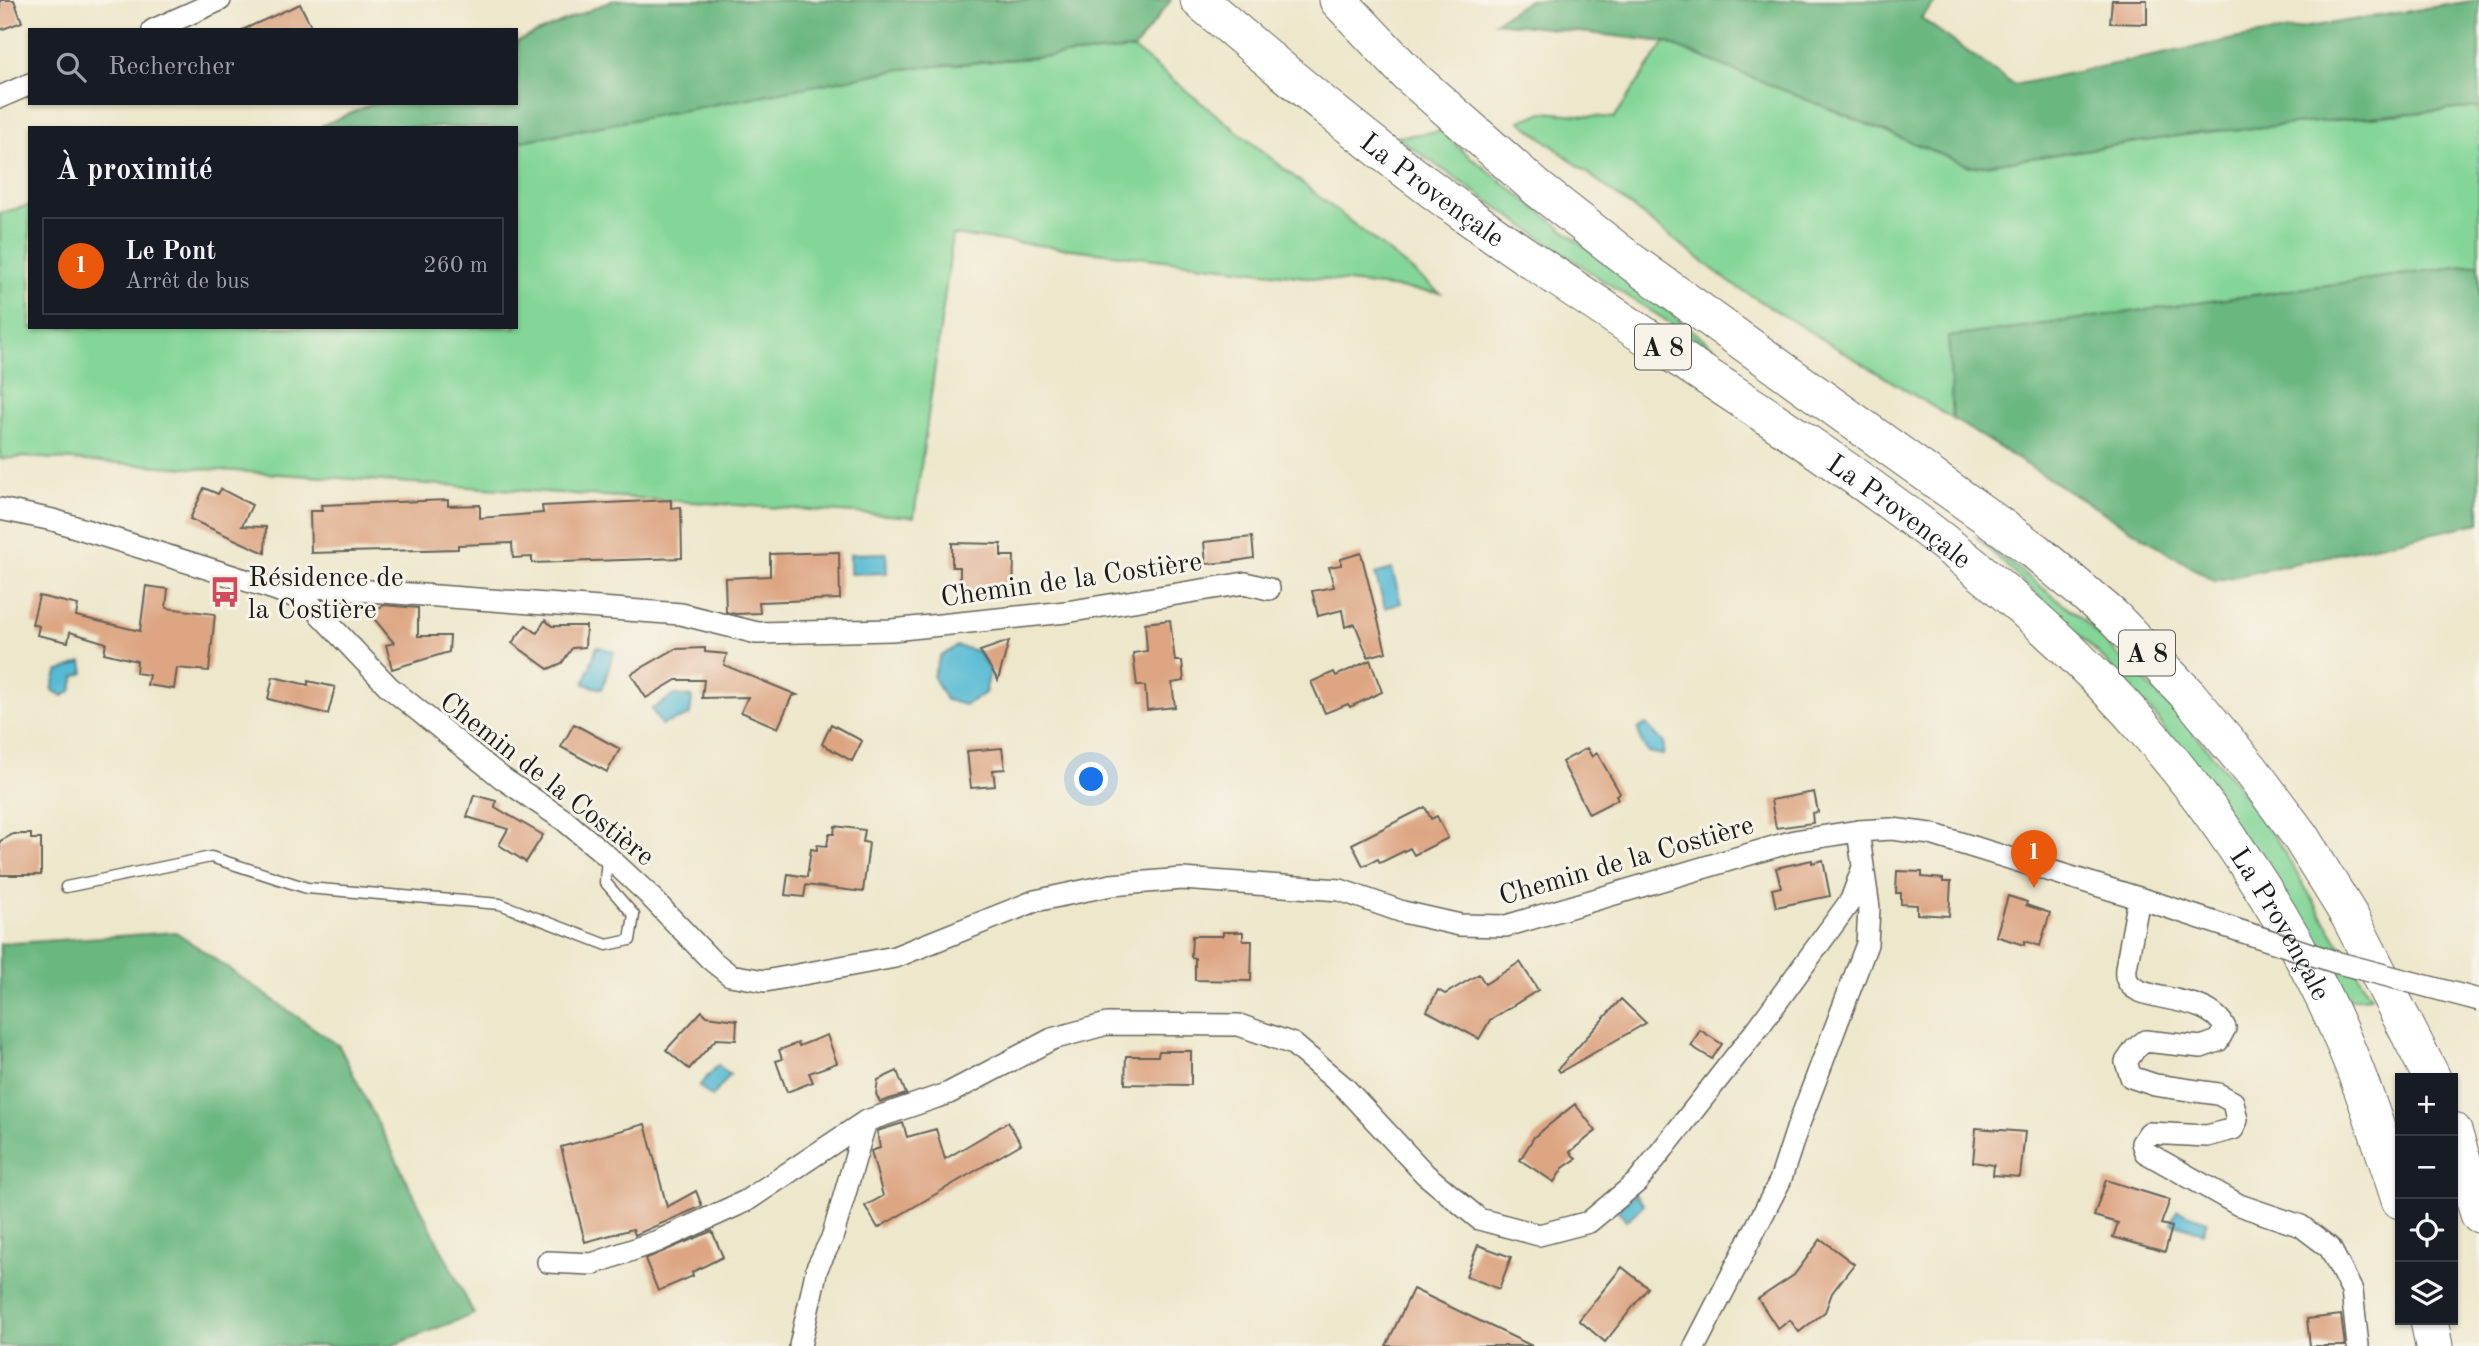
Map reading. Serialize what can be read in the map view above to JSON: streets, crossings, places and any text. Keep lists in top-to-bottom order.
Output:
{
  "streets": {
    "highway": ["La Provençale", "A 8"],
    "street": ["Chemin de la Costière"]
  },
  "places": {
    "bus stop": ["Résidence de la Costière"]
  },
  "page": {
    "search": "Rechercher",
    "heading": "À proximité",
    "list": [
      {
        "mark": "1",
        "name": "Le Pont",
        "note": "Arrêt de bus",
        "value": "260 m"
      }
    ],
    "pins": "1",
    "map_buttons": ["+", "−"]
  }
}
